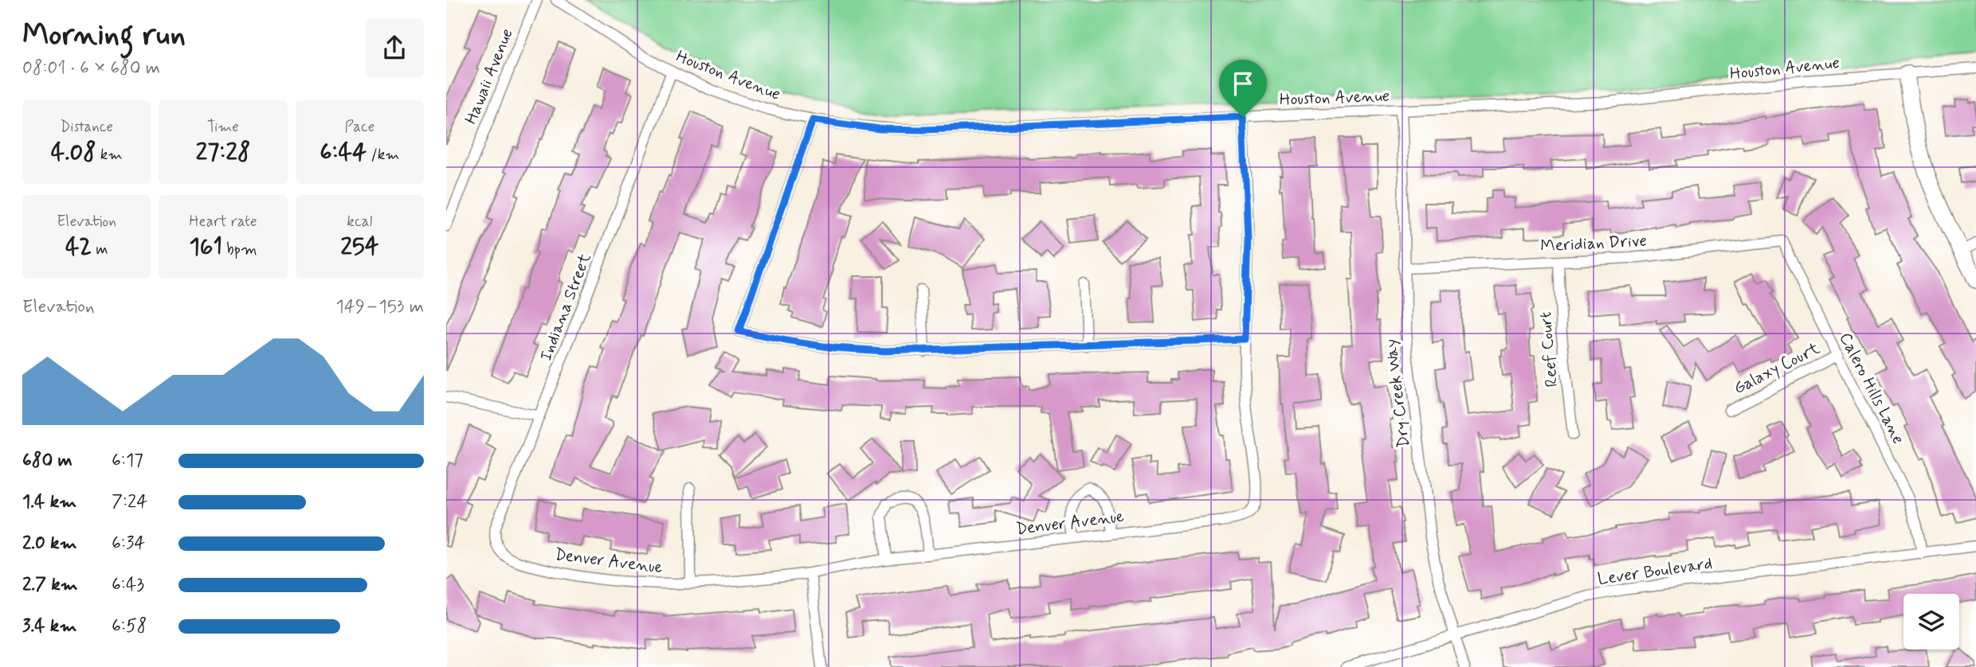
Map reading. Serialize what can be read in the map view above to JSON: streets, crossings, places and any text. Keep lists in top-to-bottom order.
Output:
{
  "streets": {
    "street": [
      "Houston Avenue",
      "Hawaii Avenue",
      "Meridian Drive",
      "Indiana Street",
      "Reef Court",
      "Galaxy Court",
      "Calero Hills Lane",
      "Dry Creek Way",
      "Denver Avenue",
      "Lever Boulevard"
    ]
  },
  "crossings": [
    ["Houston Avenue", "Indiana Street"],
    ["Houston Avenue", "Dry Creek Way"],
    ["Houston Avenue", "Denver Avenue"],
    ["Meridian Drive", "Reef Court"],
    ["Meridian Drive", "Calero Hills Lane"],
    ["Meridian Drive", "Dry Creek Way"],
    ["Indiana Street", "Denver Avenue"],
    ["Galaxy Court", "Calero Hills Lane"],
    ["Calero Hills Lane", "Lever Boulevard"],
    ["Dry Creek Way", "Lever Boulevard"]
  ],
  "page": {
    "heading": ["Morning run", "08:01 · 6 × 680 m"],
    "stats": [
      ["Distance", "4.08 km"],
      ["Time", "27:28"],
      ["Pace", "6:44 /km"],
      ["Elevation", "42 m"],
      ["Heart rate", "161 bpm"],
      ["kcal", "254"]
    ],
    "chart": ["Elevation", "149–153 m"],
    "list": [
      {
        "name": "680 m",
        "note": "6:17"
      },
      {
        "name": "1.4 km",
        "note": "7:24"
      },
      {
        "name": "2.0 km",
        "note": "6:34"
      },
      {
        "name": "2.7 km",
        "note": "6:43"
      },
      {
        "name": "3.4 km",
        "note": "6:58"
      }
    ]
  }
}
